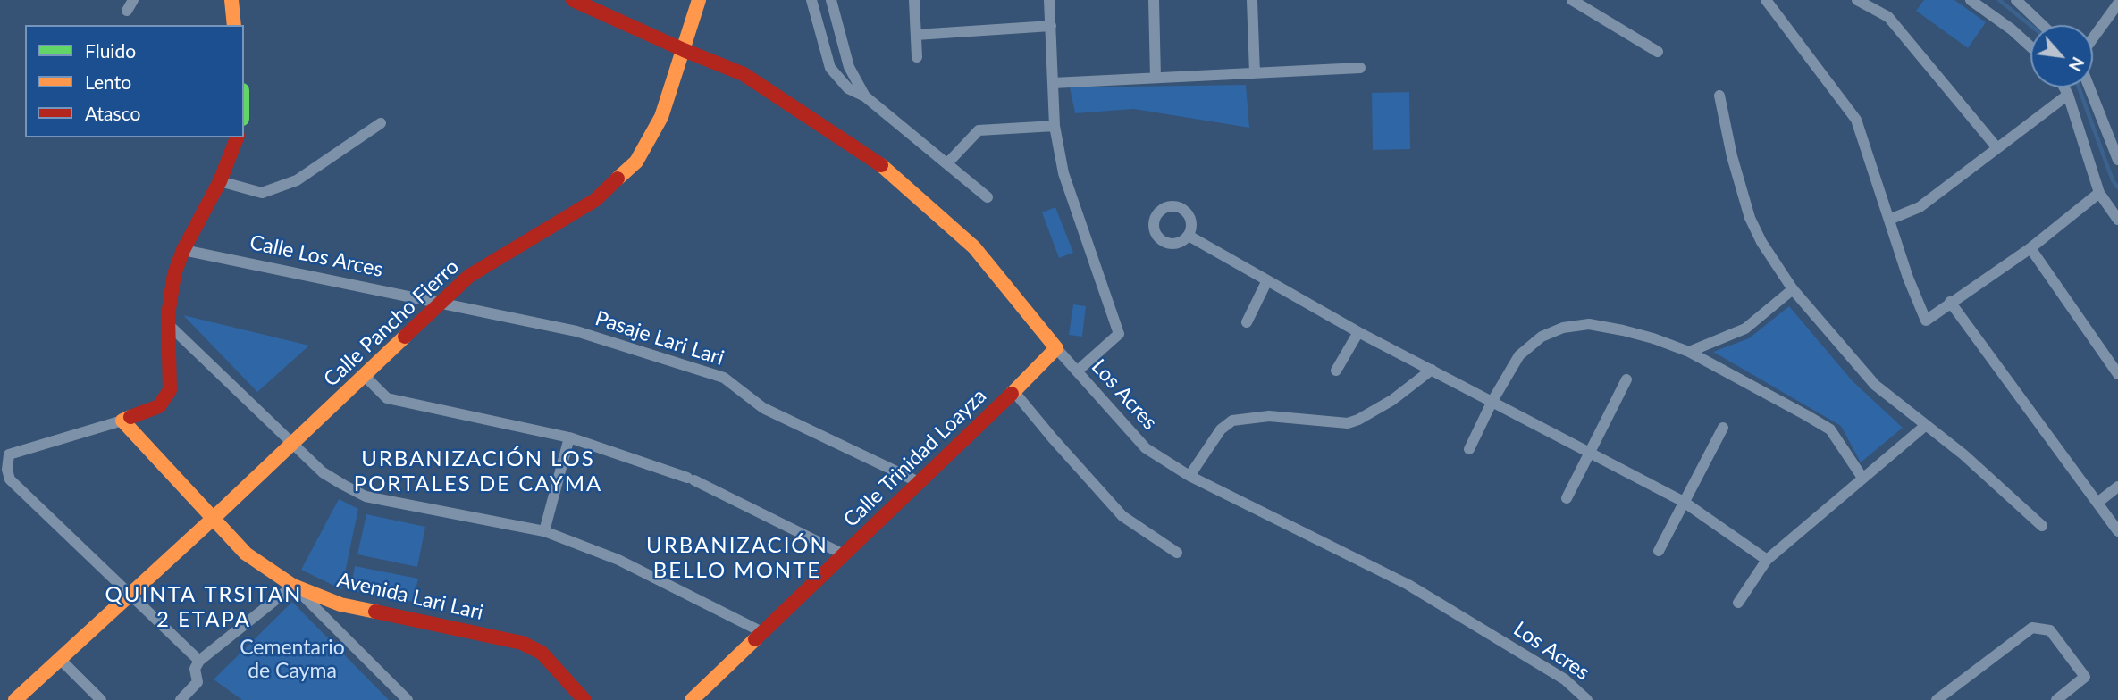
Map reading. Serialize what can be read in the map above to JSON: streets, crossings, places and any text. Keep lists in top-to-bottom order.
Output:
{
  "streets": {
    "street": [
      "Calle Los Arces",
      "Calle Pancho Fierro",
      "Pasaje Lari Lari",
      "Los Acres",
      "Calle Trinidad Loayza",
      "Avenida Lari Lari"
    ]
  },
  "crossings": [
    ["Calle Los Arces", "Calle Pancho Fierro"],
    ["Calle Los Arces", "Pasaje Lari Lari"],
    ["Calle Pancho Fierro", "Pasaje Lari Lari"],
    ["Calle Pancho Fierro", "Los Acres"],
    ["Calle Pancho Fierro", "Avenida Lari Lari"],
    ["Pasaje Lari Lari", "Calle Trinidad Loayza"],
    ["Los Acres", "Calle Trinidad Loayza"]
  ],
  "districts": ["URBANIZACIÓN LOS PORTALES DE CAYMA", "URBANIZACIÓN BELLO MONTE", "QUINTA TRSITAN 2 ETAPA"],
  "parks": ["Cementario de Cayma"],
  "legend": ["Fluido", "Lento", "Atasco"],
  "north": "bottom right"
}
